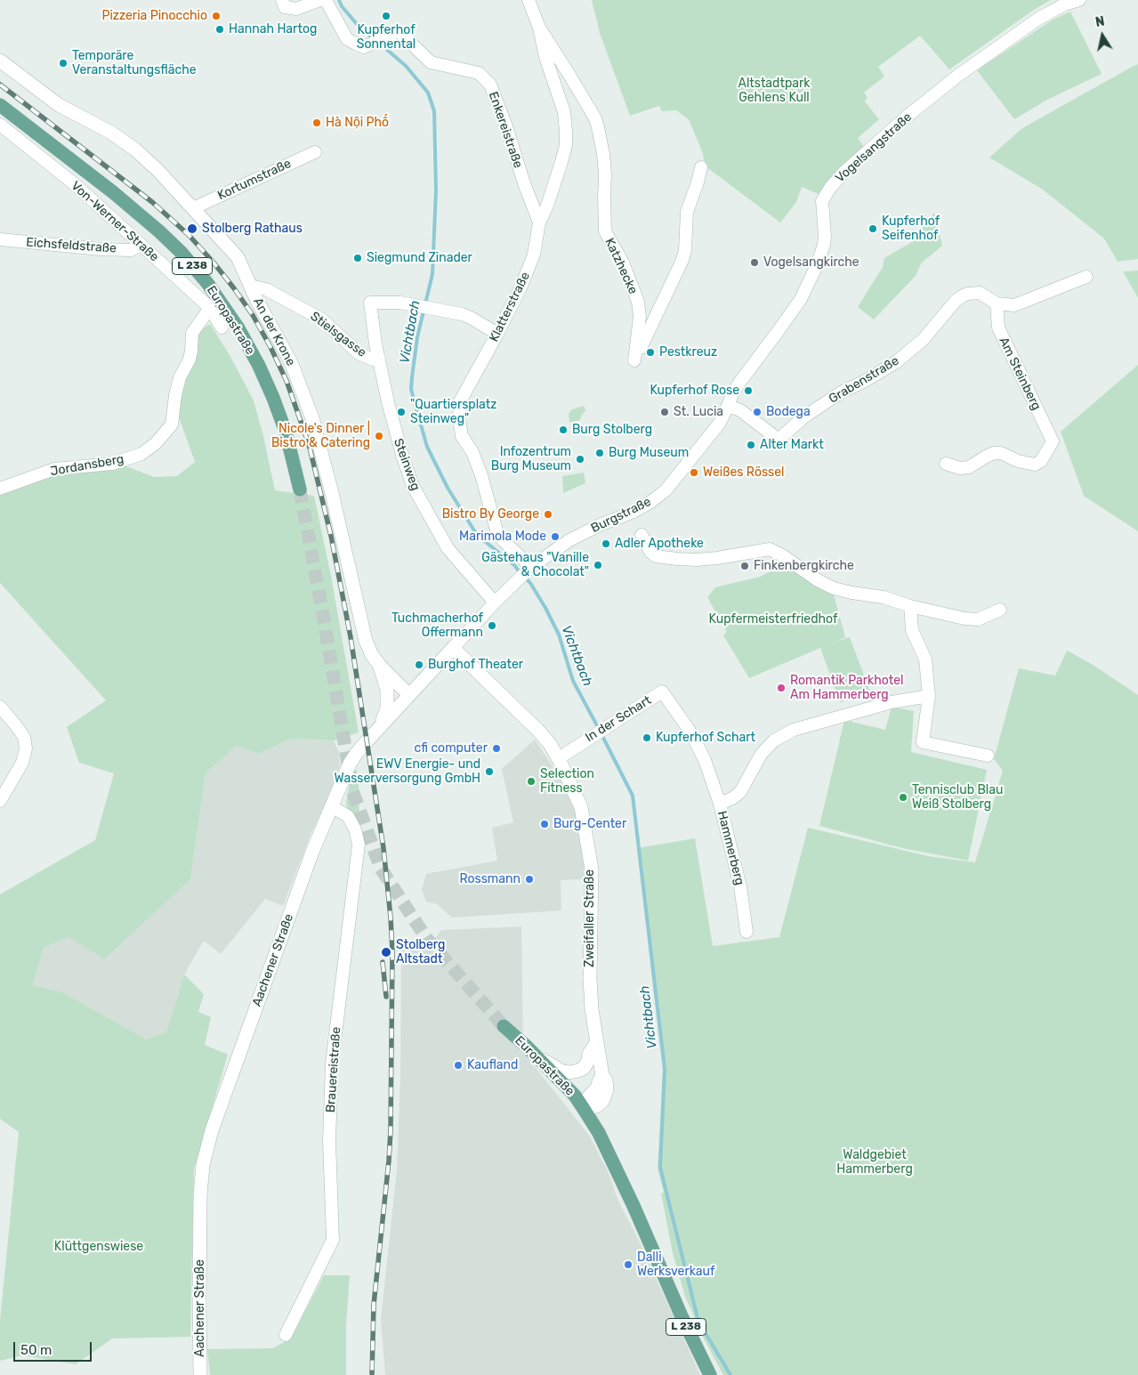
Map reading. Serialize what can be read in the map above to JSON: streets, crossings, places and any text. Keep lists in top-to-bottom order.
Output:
{
  "streets": {
    "main road": ["L 238", "Europastraße"],
    "street": [
      "Enkereistraße",
      "Vogelsangstraße",
      "Kortumstraße",
      "Von-Werner-Straße",
      "Eichsfeldstraße",
      "Katzhecke",
      "Klatterstraße",
      "An der Krone",
      "Stielsgasse",
      "Am Steinberg",
      "Grabenstraße",
      "Steinweg",
      "Jordansberg",
      "Burgstraße",
      "In der Schart",
      "Hammerberg",
      "Zweifaller Straße",
      "Aachener Straße",
      "Brauereistraße"
    ]
  },
  "crossings": [
    ["Enkereistraße", "Klatterstraße"],
    ["Vogelsangstraße", "Grabenstraße"],
    ["Vogelsangstraße", "Burgstraße"],
    ["Kortumstraße", "An der Krone"],
    ["Von-Werner-Straße", "Eichsfeldstraße"],
    ["Von-Werner-Straße", "Jordansberg"],
    ["L 238", "Europastraße"],
    ["L 238", "Zweifaller Straße"],
    ["Katzhecke", "Klatterstraße"],
    ["Klatterstraße", "Steinweg"],
    ["Klatterstraße", "Burgstraße"],
    ["Europastraße", "Zweifaller Straße"],
    ["An der Krone", "Stielsgasse"],
    ["An der Krone", "Aachener Straße"],
    ["Stielsgasse", "Steinweg"],
    ["Am Steinberg", "Grabenstraße"],
    ["Grabenstraße", "Burgstraße"],
    ["Steinweg", "Burgstraße"],
    ["Steinweg", "Aachener Straße"],
    ["Burgstraße", "Aachener Straße"],
    ["In der Schart", "Hammerberg"],
    ["In der Schart", "Zweifaller Straße"],
    ["Zweifaller Straße", "Aachener Straße"],
    ["Aachener Straße", "Brauereistraße"]
  ],
  "water": ["Vichtbach"],
  "parks": [
    "Altstadtpark Gehlens Kull",
    "Kupfermeisterfriedhof",
    "Waldgebiet Hammerberg",
    "Klüttgenswiese"
  ],
  "places": [
    "Pizzeria Pinocchio",
    "Kupferhof Sonnental",
    "Hannah Hartog",
    "Temporäre Veranstaltungsfläche",
    "Hà Nội Phố",
    "Stolberg Rathaus",
    "Kupferhof Seifenhof",
    "Siegmund Zinader",
    "Vogelsangkirche",
    "Pestkreuz",
    "Kupferhof Rose",
    "\"Quartiersplatz Steinweg\"",
    "St. Lucia",
    "Bodega",
    "Burg Stolberg",
    "Nicole's Dinner | Bistro & Catering",
    "Alter Markt",
    "Burg Museum",
    "Infozentrum Burg Museum",
    "Weißes Rössel",
    "Bistro By George",
    "Marimola Mode",
    "Adler Apotheke",
    "Gästehaus \"Vanille & Chocolat\"",
    "Finkenbergkirche",
    "Tuchmacherhof Offermann",
    "Burghof Theater",
    "Romantik Parkhotel Am Hammerberg",
    "Kupferhof Schart",
    "cfi computer",
    "EWV Energie- und Wasserversorgung GmbH",
    "Selection Fitness",
    "Tennisclub Blau Weiß Stolberg",
    "Burg-Center",
    "Rossmann",
    "Stolberg Altstadt",
    "Kaufland",
    "Dalli Werksverkauf"
  ],
  "scale_bar": "50 m",
  "north": "top"
}
